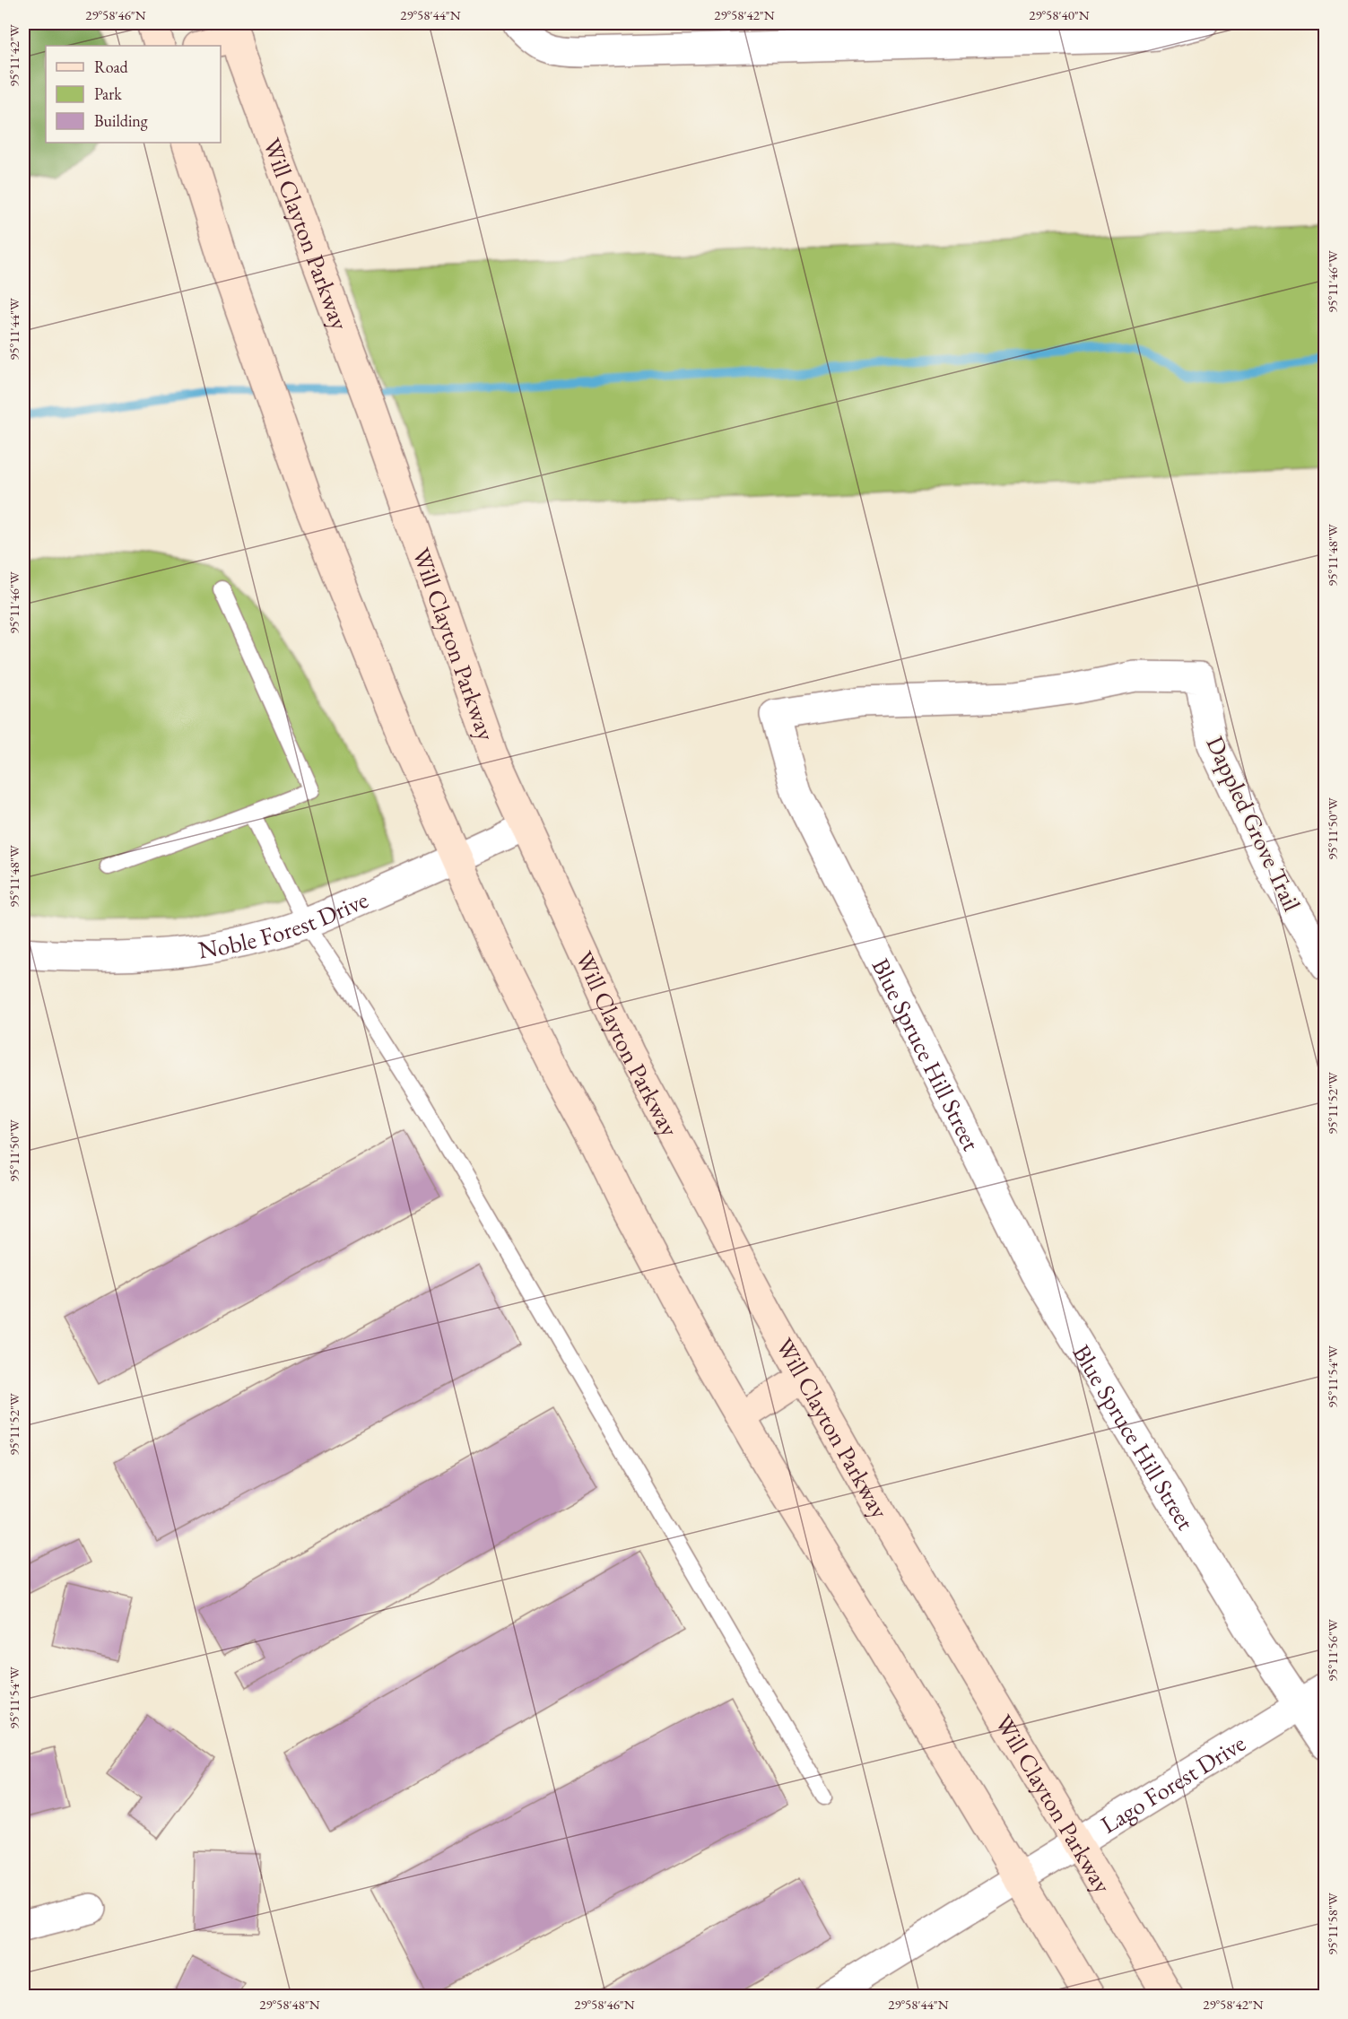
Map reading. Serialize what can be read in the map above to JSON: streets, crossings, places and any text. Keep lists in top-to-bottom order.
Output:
{
  "streets": {
    "main road": ["Will Clayton Parkway"],
    "street": [
      "Dappled Grove Trail",
      "Noble Forest Drive",
      "Blue Spruce Hill Street",
      "Lago Forest Drive"
    ]
  },
  "crossings": [
    ["Will Clayton Parkway", "Noble Forest Drive"],
    ["Will Clayton Parkway", "Lago Forest Drive"],
    ["Dappled Grove Trail", "Blue Spruce Hill Street"],
    ["Blue Spruce Hill Street", "Lago Forest Drive"]
  ],
  "legend": ["Road", "Park", "Building"],
  "coordinates": [
    "29°58'46\"N",
    "29°58'44\"N",
    "29°58'42\"N",
    "29°58'40\"N",
    "95°11'42\"W",
    "95°11'46\"W",
    "95°11'44\"W",
    "95°11'48\"W",
    "95°11'50\"W",
    "95°11'52\"W",
    "95°11'54\"W",
    "95°11'56\"W",
    "95°11'58\"W",
    "29°58'48\"N"
  ]
}
